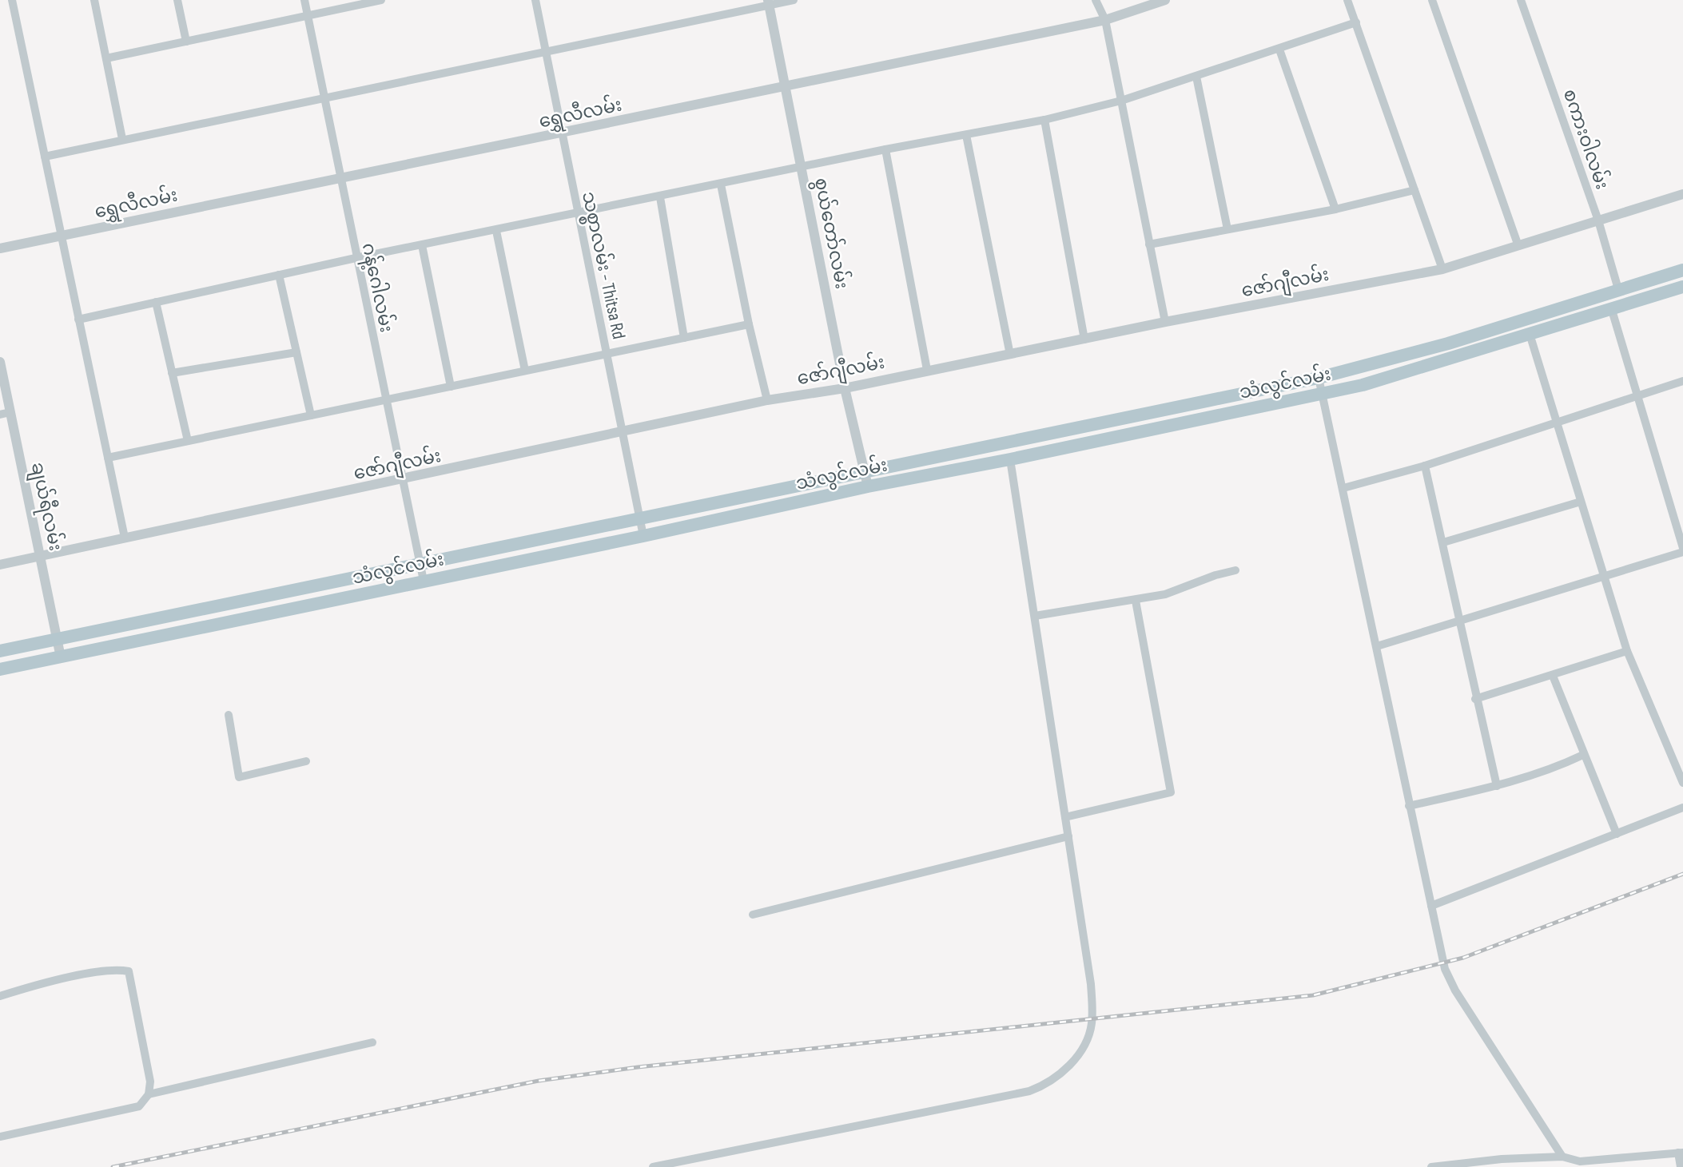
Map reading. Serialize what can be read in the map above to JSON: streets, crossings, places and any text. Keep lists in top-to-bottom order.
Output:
{
  "streets": {
    "main road": ["သံလွင်လမ်း"],
    "street": [
      "ရွှေလီလမ်း",
      "စကားဝါလမ်း",
      "စွယ်တော်လမ်း",
      "သစ္စာလမ်း - Thitsa Rd",
      "ဇော်ဂျီလမ်း",
      "ဂန့်ဂေါလမ်း",
      "ချယ်ရီလမ်း"
    ]
  },
  "crossings": [
    ["ရွှေလီလမ်း", "စွယ်တော်လမ်း"],
    ["ရွှေလီလမ်း", "သစ္စာလမ်း - Thitsa Rd"],
    ["ရွှေလီလမ်း", "ဂန့်ဂေါလမ်း"],
    ["စကားဝါလမ်း", "ဇော်ဂျီလမ်း"],
    ["စကားဝါလမ်း", "သံလွင်လမ်း"],
    ["စွယ်တော်လမ်း", "ဇော်ဂျီလမ်း"],
    ["စွယ်တော်လမ်း", "သံလွင်လမ်း"],
    ["သစ္စာလမ်း - Thitsa Rd", "ဇော်ဂျီလမ်း"],
    ["သစ္စာလမ်း - Thitsa Rd", "သံလွင်လမ်း"],
    ["ဇော်ဂျီလမ်း", "ဂန့်ဂေါလမ်း"],
    ["ဇော်ဂျီလမ်း", "ချယ်ရီလမ်း"],
    ["ဂန့်ဂေါလမ်း", "သံလွင်လမ်း"],
    ["သံလွင်လမ်း", "ချယ်ရီလမ်း"]
  ]
}
